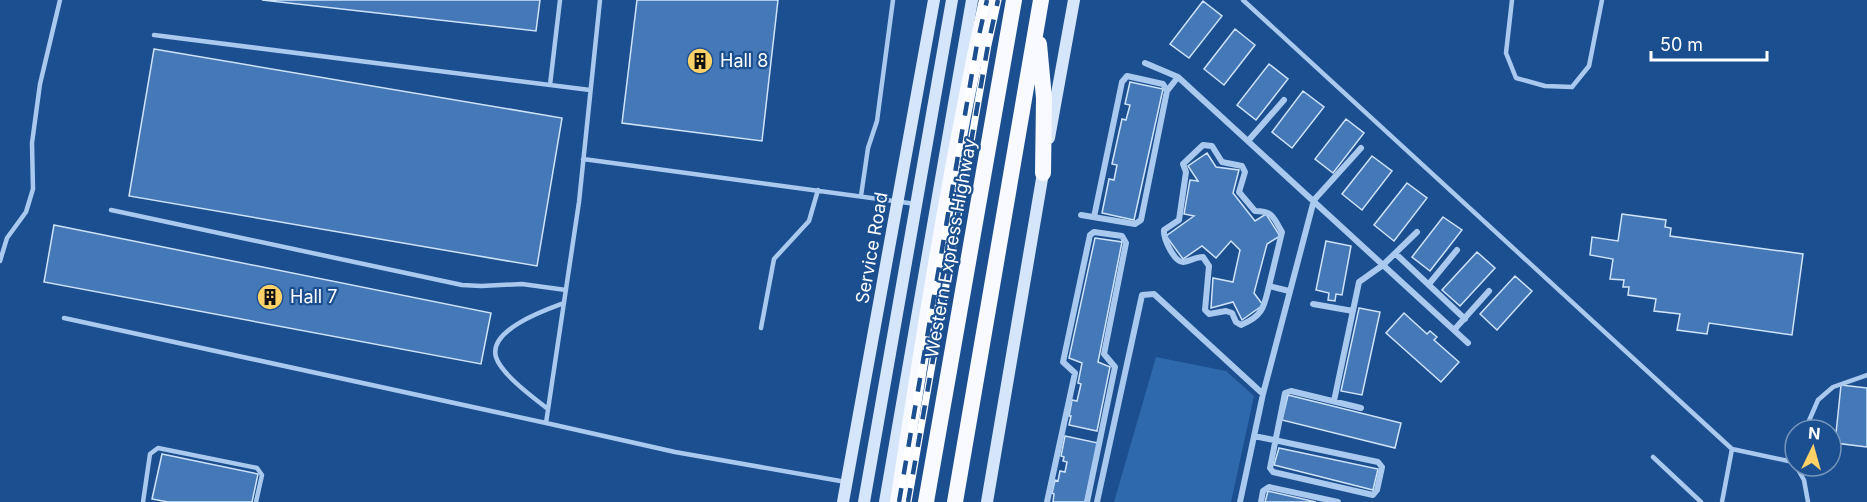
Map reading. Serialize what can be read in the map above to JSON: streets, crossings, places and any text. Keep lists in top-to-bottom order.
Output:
{
  "streets": {
    "highway": ["Western Express Highway"],
    "main road": ["Service Road"]
  },
  "places": {
    "building": ["Hall 8", "Hall 7"]
  },
  "scale_bar": "50 m",
  "north": "top"
}
